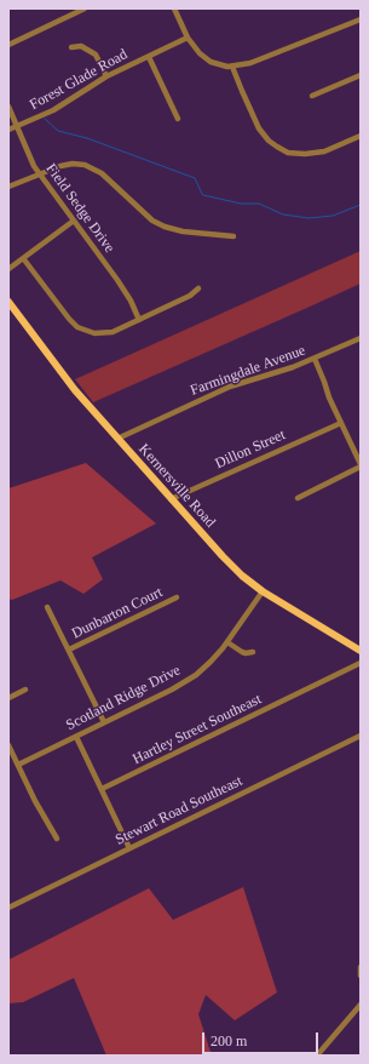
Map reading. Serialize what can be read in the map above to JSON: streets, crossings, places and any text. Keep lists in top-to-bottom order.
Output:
{
  "streets": {
    "main road": ["Kernersville Road"],
    "street": [
      "Forest Glade Road",
      "Field Sedge Drive",
      "Farmingdale Avenue",
      "Dillon Street",
      "Dunbarton Court",
      "Scotland Ridge Drive",
      "Hartley Street Southeast",
      "Stewart Road Southeast"
    ]
  },
  "crossings": [
    ["Forest Glade Road", "Field Sedge Drive"],
    ["Farmingdale Avenue", "Kernersville Road"],
    ["Dillon Street", "Kernersville Road"],
    ["Kernersville Road", "Scotland Ridge Drive"]
  ],
  "scale_bar": "200 m"
}
